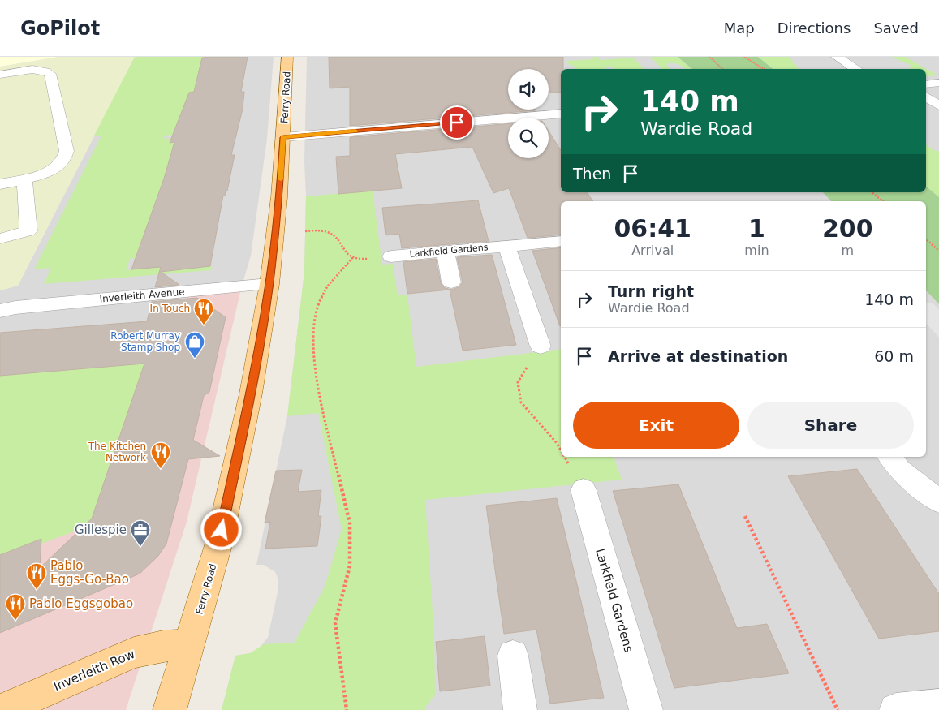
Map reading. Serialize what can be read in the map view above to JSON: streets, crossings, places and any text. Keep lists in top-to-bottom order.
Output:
{
  "streets": {
    "main road": ["Ferry Road", "Inverleith Row"],
    "street": ["Larkfield Gardens", "Inverleith Avenue"]
  },
  "crossings": [
    ["Ferry Road", "Inverleith Avenue"],
    ["Ferry Road", "Inverleith Row"]
  ],
  "places": {
    "restaurant": [
      "In Touch",
      "The Kitchen Network",
      "Pablo Eggs-Go-Bao",
      "Pablo Eggsgobao"
    ],
    "shop": ["Robert Murray Stamp Shop"],
    "office": ["Gillespie"]
  },
  "page": {
    "header": "GoPilot",
    "nav": ["Map", "Directions", "Saved"],
    "turn": ["140 m", "Wardie Road"],
    "then": "Then",
    "eta": [
      "06:41",
      "Arrival",
      "1",
      "min",
      "200",
      "m"
    ],
    "list": [
      {
        "name": "Turn right",
        "note": "Wardie Road",
        "value": "140 m"
      },
      {
        "name": "Arrive at destination",
        "value": "60 m"
      }
    ],
    "buttons": ["Exit", "Share"]
  }
}
